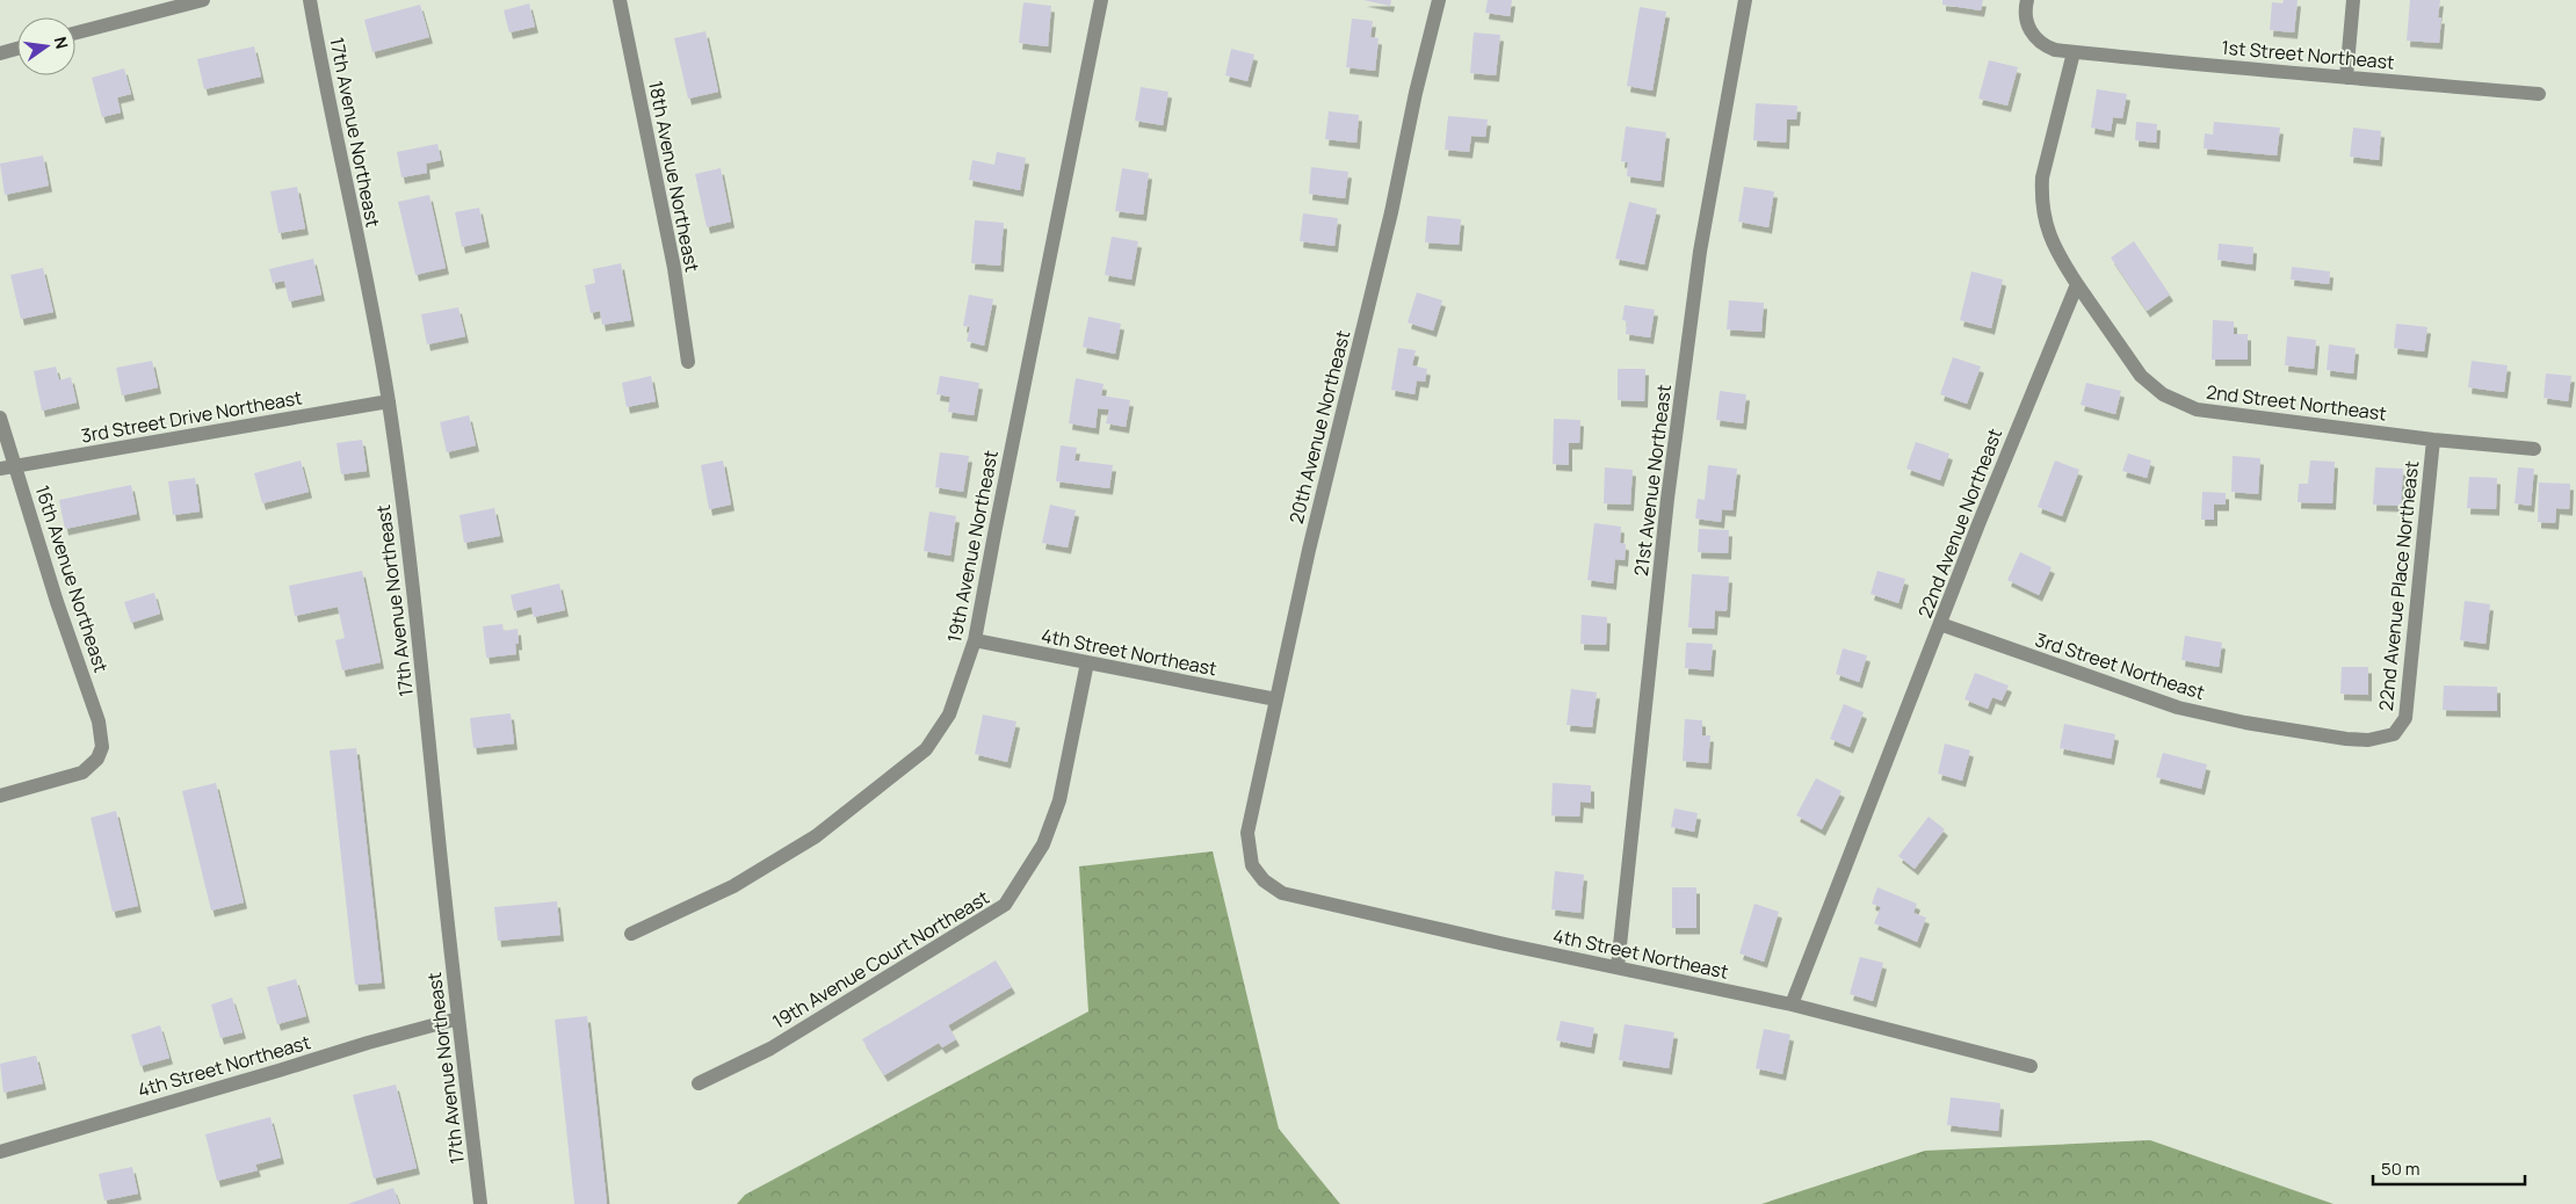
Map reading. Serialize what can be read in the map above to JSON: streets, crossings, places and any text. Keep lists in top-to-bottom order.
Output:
{
  "streets": {
    "street": [
      "1st Street Northeast",
      "17th Avenue Northeast",
      "18th Avenue Northeast",
      "2nd Street Northeast",
      "3rd Street Drive Northeast",
      "20th Avenue Northeast",
      "21st Avenue Northeast",
      "22nd Avenue Northeast",
      "19th Avenue Northeast",
      "16th Avenue Northeast",
      "22nd Avenue Place Northeast",
      "4th Street Northeast",
      "3rd Street Northeast",
      "19th Avenue Court Northeast"
    ]
  },
  "crossings": [
    ["17th Avenue Northeast", "3rd Street Drive Northeast"],
    ["17th Avenue Northeast", "4th Street Northeast"],
    ["2nd Street Northeast", "22nd Avenue Northeast"],
    ["2nd Street Northeast", "22nd Avenue Place Northeast"],
    ["3rd Street Drive Northeast", "16th Avenue Northeast"],
    ["20th Avenue Northeast", "4th Street Northeast"],
    ["21st Avenue Northeast", "4th Street Northeast"],
    ["22nd Avenue Northeast", "4th Street Northeast"],
    ["22nd Avenue Northeast", "3rd Street Northeast"],
    ["19th Avenue Northeast", "4th Street Northeast"],
    ["22nd Avenue Place Northeast", "3rd Street Northeast"],
    ["4th Street Northeast", "19th Avenue Court Northeast"]
  ],
  "scale_bar": "50 m",
  "north": "right"
}
